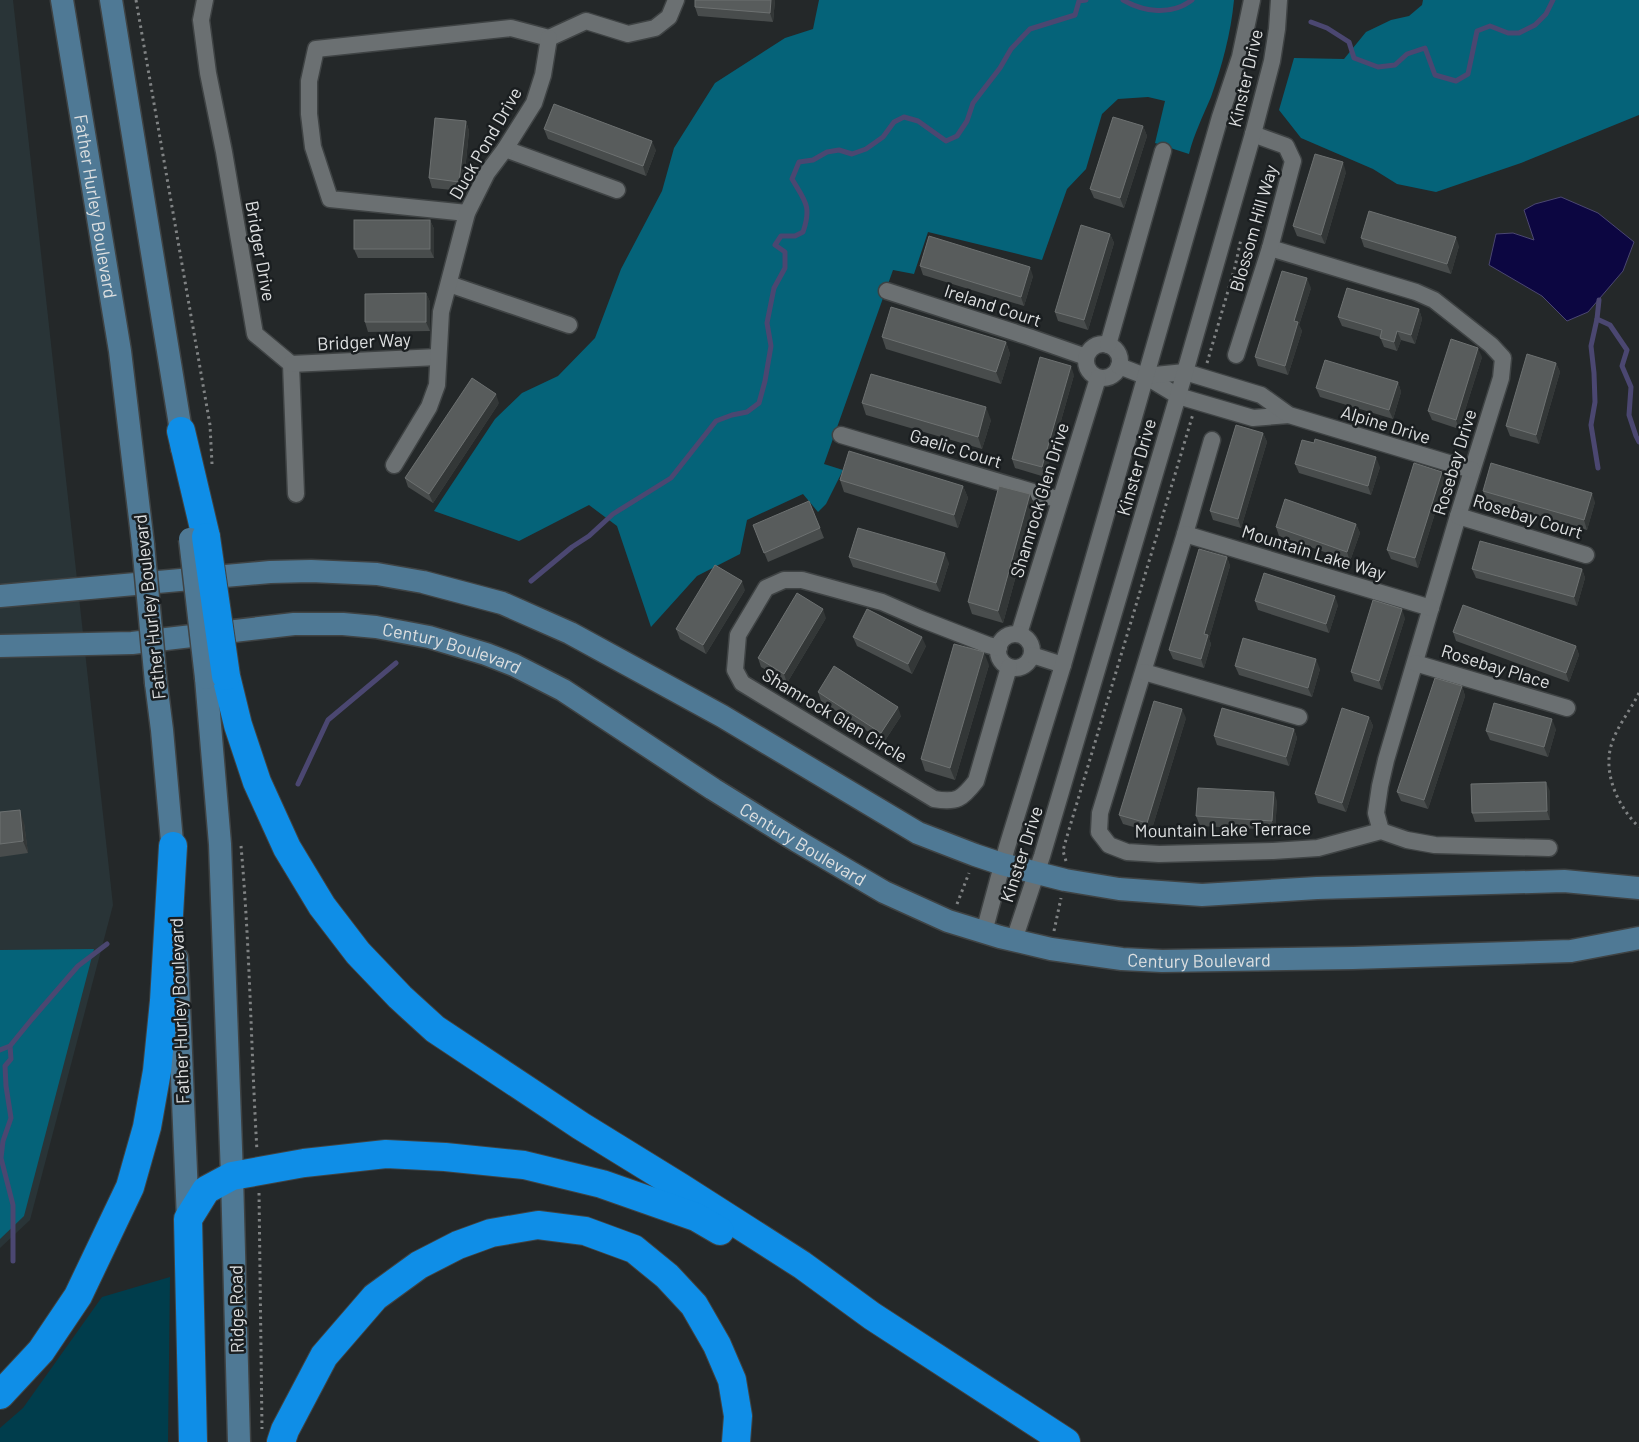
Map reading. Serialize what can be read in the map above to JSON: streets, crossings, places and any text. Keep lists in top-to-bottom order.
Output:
{
  "streets": {
    "street": [
      "Kinster Drive",
      "Duck Pond Drive",
      "Father Hurley Boulevard",
      "Blossom Hill Way",
      "Bridger Drive",
      "Ireland Court",
      "Bridger Way",
      "Alpine Drive",
      "Gaelic Court",
      "Rosebay Drive",
      "Shamrock Glen Drive",
      "Rosebay Court",
      "Mountain Lake Way",
      "Century Boulevard",
      "Rosebay Place",
      "Shamrock Glen Circle",
      "Mountain Lake Terrace",
      "Ridge Road"
    ]
  },
  "crossings": [
    ["Kinster Drive", "Blossom Hill Way"],
    ["Kinster Drive", "Alpine Drive"],
    ["Kinster Drive", "Century Boulevard"],
    ["Duck Pond Drive", "Bridger Way"],
    ["Blossom Hill Way", "Rosebay Drive"],
    ["Bridger Drive", "Bridger Way"],
    ["Ireland Court", "Shamrock Glen Drive"],
    ["Alpine Drive", "Rosebay Drive"],
    ["Gaelic Court", "Shamrock Glen Drive"],
    ["Rosebay Drive", "Rosebay Court"],
    ["Rosebay Drive", "Mountain Lake Way"],
    ["Rosebay Drive", "Rosebay Place"],
    ["Rosebay Drive", "Mountain Lake Terrace"],
    ["Shamrock Glen Drive", "Shamrock Glen Circle"],
    ["Mountain Lake Way", "Mountain Lake Terrace"]
  ]
}
